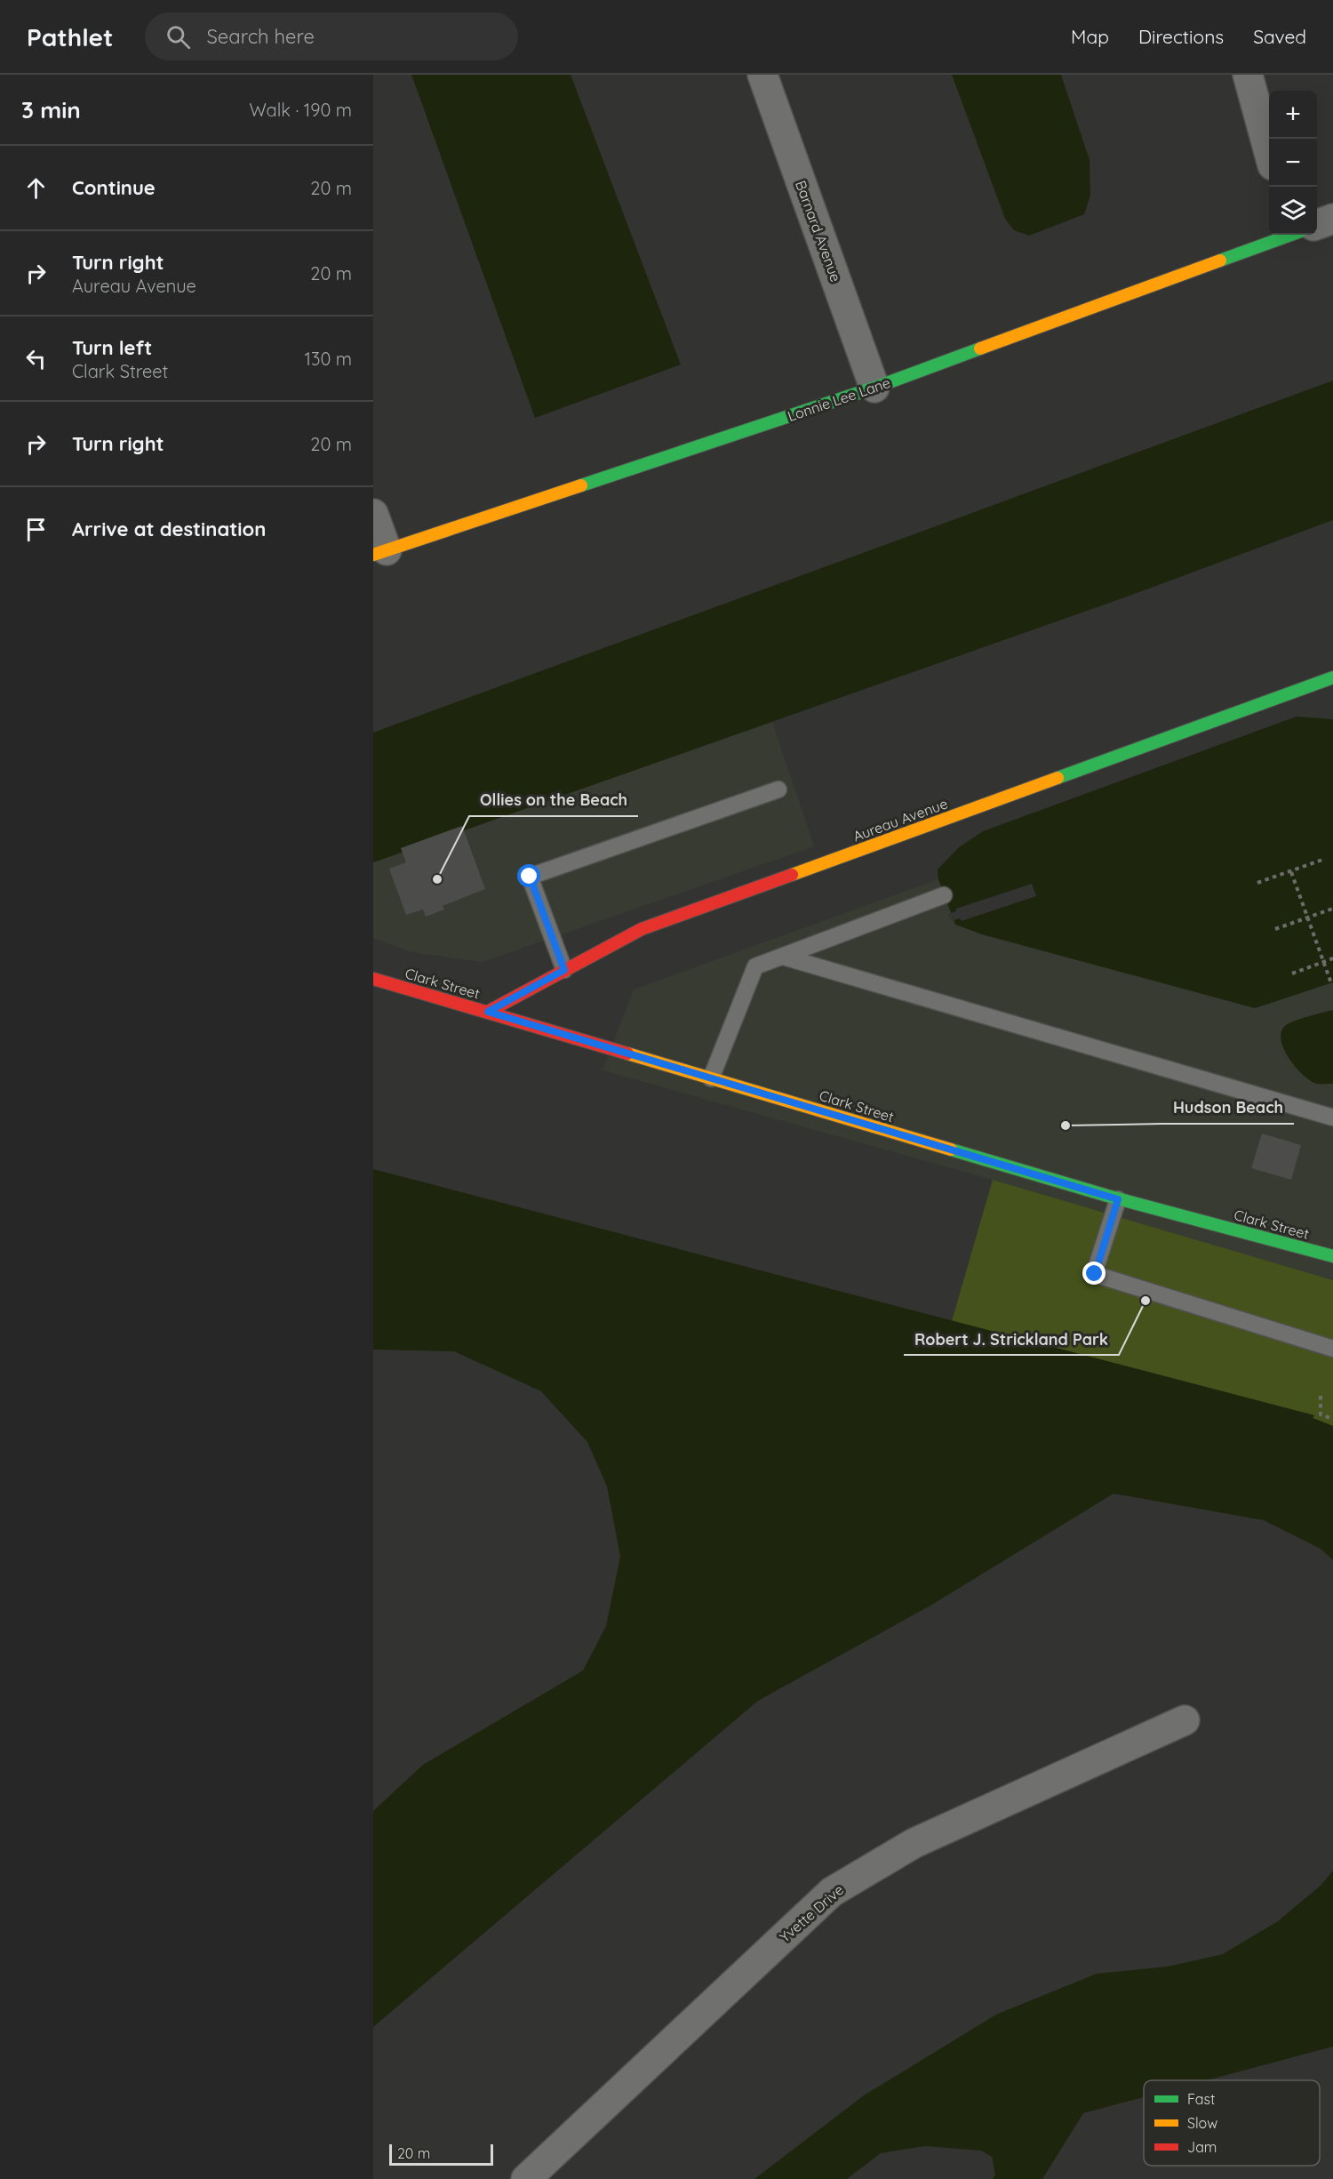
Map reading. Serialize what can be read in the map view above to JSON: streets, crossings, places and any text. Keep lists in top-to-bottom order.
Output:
{
  "streets": {
    "street": [
      "Barnard Avenue",
      "Lonnie Lee Lane",
      "Aureau Avenue",
      "Clark Street",
      "Yvette Drive"
    ]
  },
  "crossings": [
    ["Barnard Avenue", "Lonnie Lee Lane"],
    ["Aureau Avenue", "Clark Street"]
  ],
  "places": ["Ollies on the Beach", "Hudson Beach", "Robert J. Strickland Park"],
  "legend": ["Fast", "Slow", "Jam"],
  "scale_bar": "20 m",
  "page": {
    "header": "Pathlet",
    "search": "Search here",
    "nav": ["Map", "Directions", "Saved"],
    "heading": ["3 min", "Walk · 190 m"],
    "map_buttons": ["+", "−"],
    "list": [
      ["Continue", "20 m"],
      ["Turn right", "Aureau Avenue", "20 m"],
      ["Turn left", "Clark Street", "130 m"],
      ["Turn right", "20 m"],
      "Arrive at destination"
    ],
    "scale": "20 m"
  }
}
